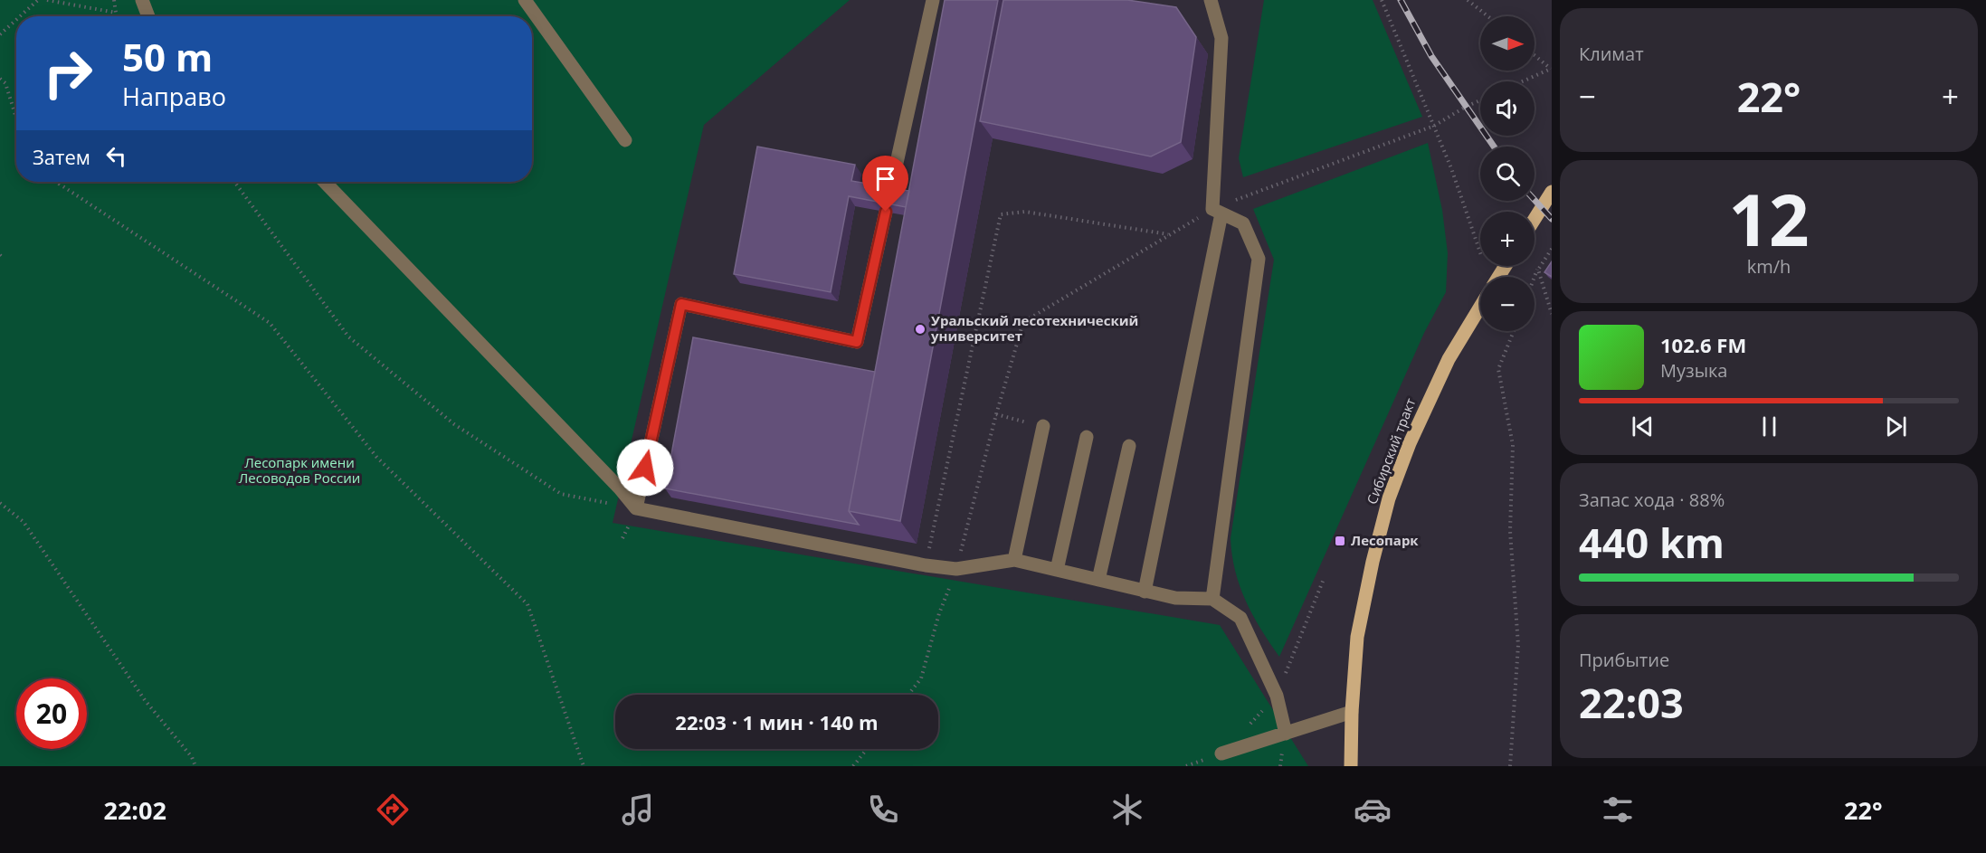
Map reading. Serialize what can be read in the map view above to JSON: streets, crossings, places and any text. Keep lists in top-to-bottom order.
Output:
{
  "streets": {
    "main road": ["Сибирский тракт"]
  },
  "parks": ["Лесопарк имени Лесоводов России"],
  "places": {
    "other": ["Уральский лесотехнический университет"],
    "transit": ["Лесопарк"]
  },
  "north": "right",
  "page": {
    "tile": [
      "Климат",
      ["12", "km/h"],
      ["Запас хода · 88%", "440 km"],
      ["Прибытие", "22:03"]
    ],
    "map_buttons": ["+", "−"],
    "turn": ["50 m", "Направо"],
    "heat": ["−", "22°", "+"],
    "then": "Затем",
    "song": ["102.6 FM", "Музыка"],
    "limit": "20",
    "trip": "22:03 · 1 мин · 140 m",
    "tabs": ["22:02", "22°"]
  }
}
